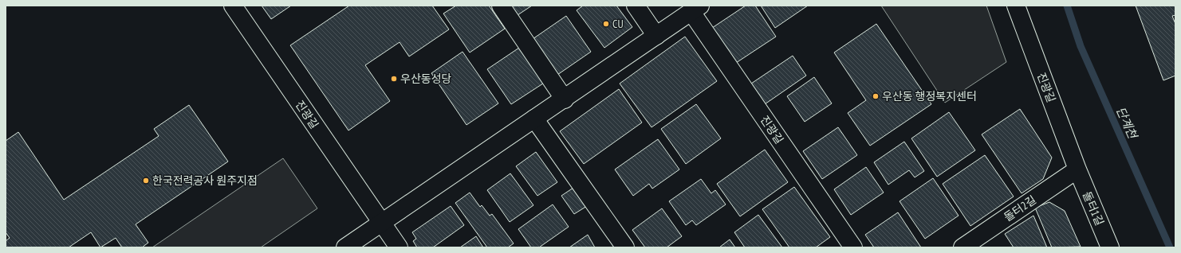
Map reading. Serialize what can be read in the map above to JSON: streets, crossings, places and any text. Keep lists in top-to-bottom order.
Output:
{
  "streets": {
    "street": ["진광길", "돌터2길", "돌터1길"]
  },
  "crossings": [
    ["진광길", "돌터2길"],
    ["진광길", "돌터1길"],
    ["돌터2길", "돌터1길"]
  ],
  "water": ["단계천"],
  "places": [
    "CU",
    "우산동성당",
    "우산동 행정복지센터",
    "한국전력공사 원주지점"
  ]
}
